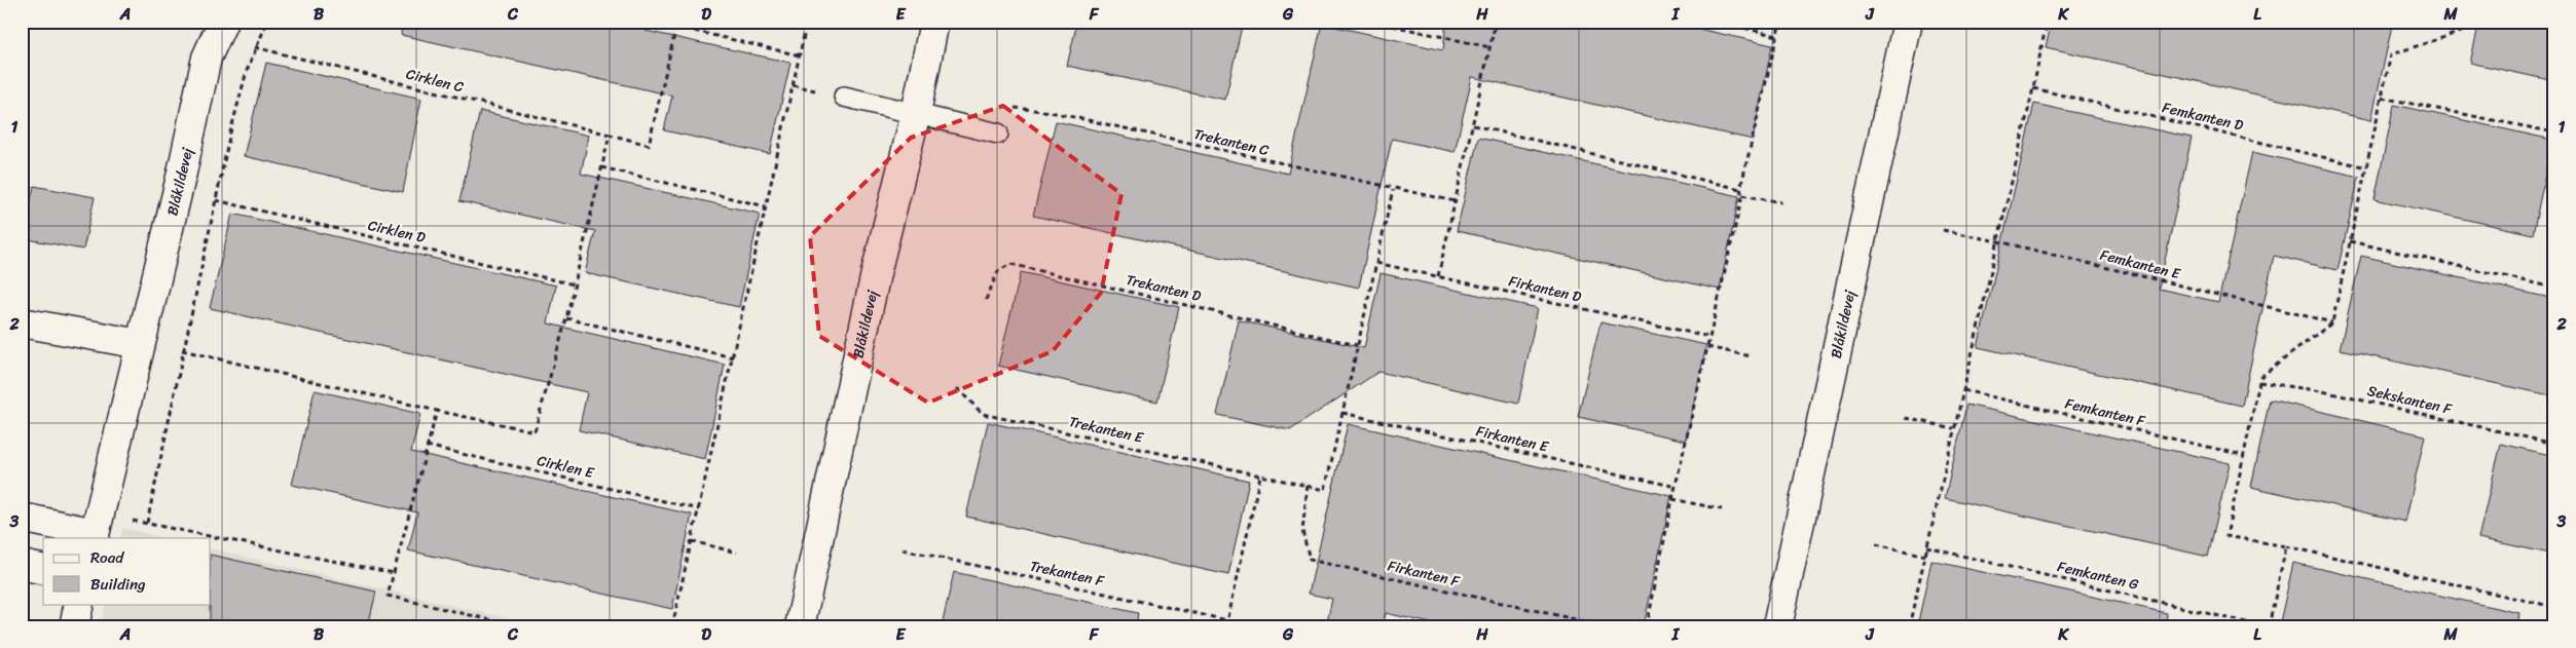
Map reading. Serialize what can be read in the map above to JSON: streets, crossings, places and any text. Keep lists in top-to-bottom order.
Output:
{
  "streets": {
    "street": ["Blåkildevej"],
    "path": [
      "Cirklen C",
      "Femkanten D",
      "Trekanten C",
      "Cirklen D",
      "Femkanten E",
      "Trekanten D",
      "Firkanten D",
      "Sekskanten F",
      "Femkanten F",
      "Trekanten E",
      "Firkanten E",
      "Cirklen E",
      "Trekanten F",
      "Firkanten F",
      "Femkanten G"
    ]
  },
  "crossings": [
    ["Trekanten E", "Firkanten F"]
  ],
  "legend": ["Road", "Building"],
  "grid": {
    "columns": [
      "A",
      "B",
      "C",
      "D",
      "E",
      "F",
      "G",
      "H",
      "I",
      "J",
      "K",
      "L",
      "M"
    ],
    "rows": ["1", "2", "3"]
  }
}
